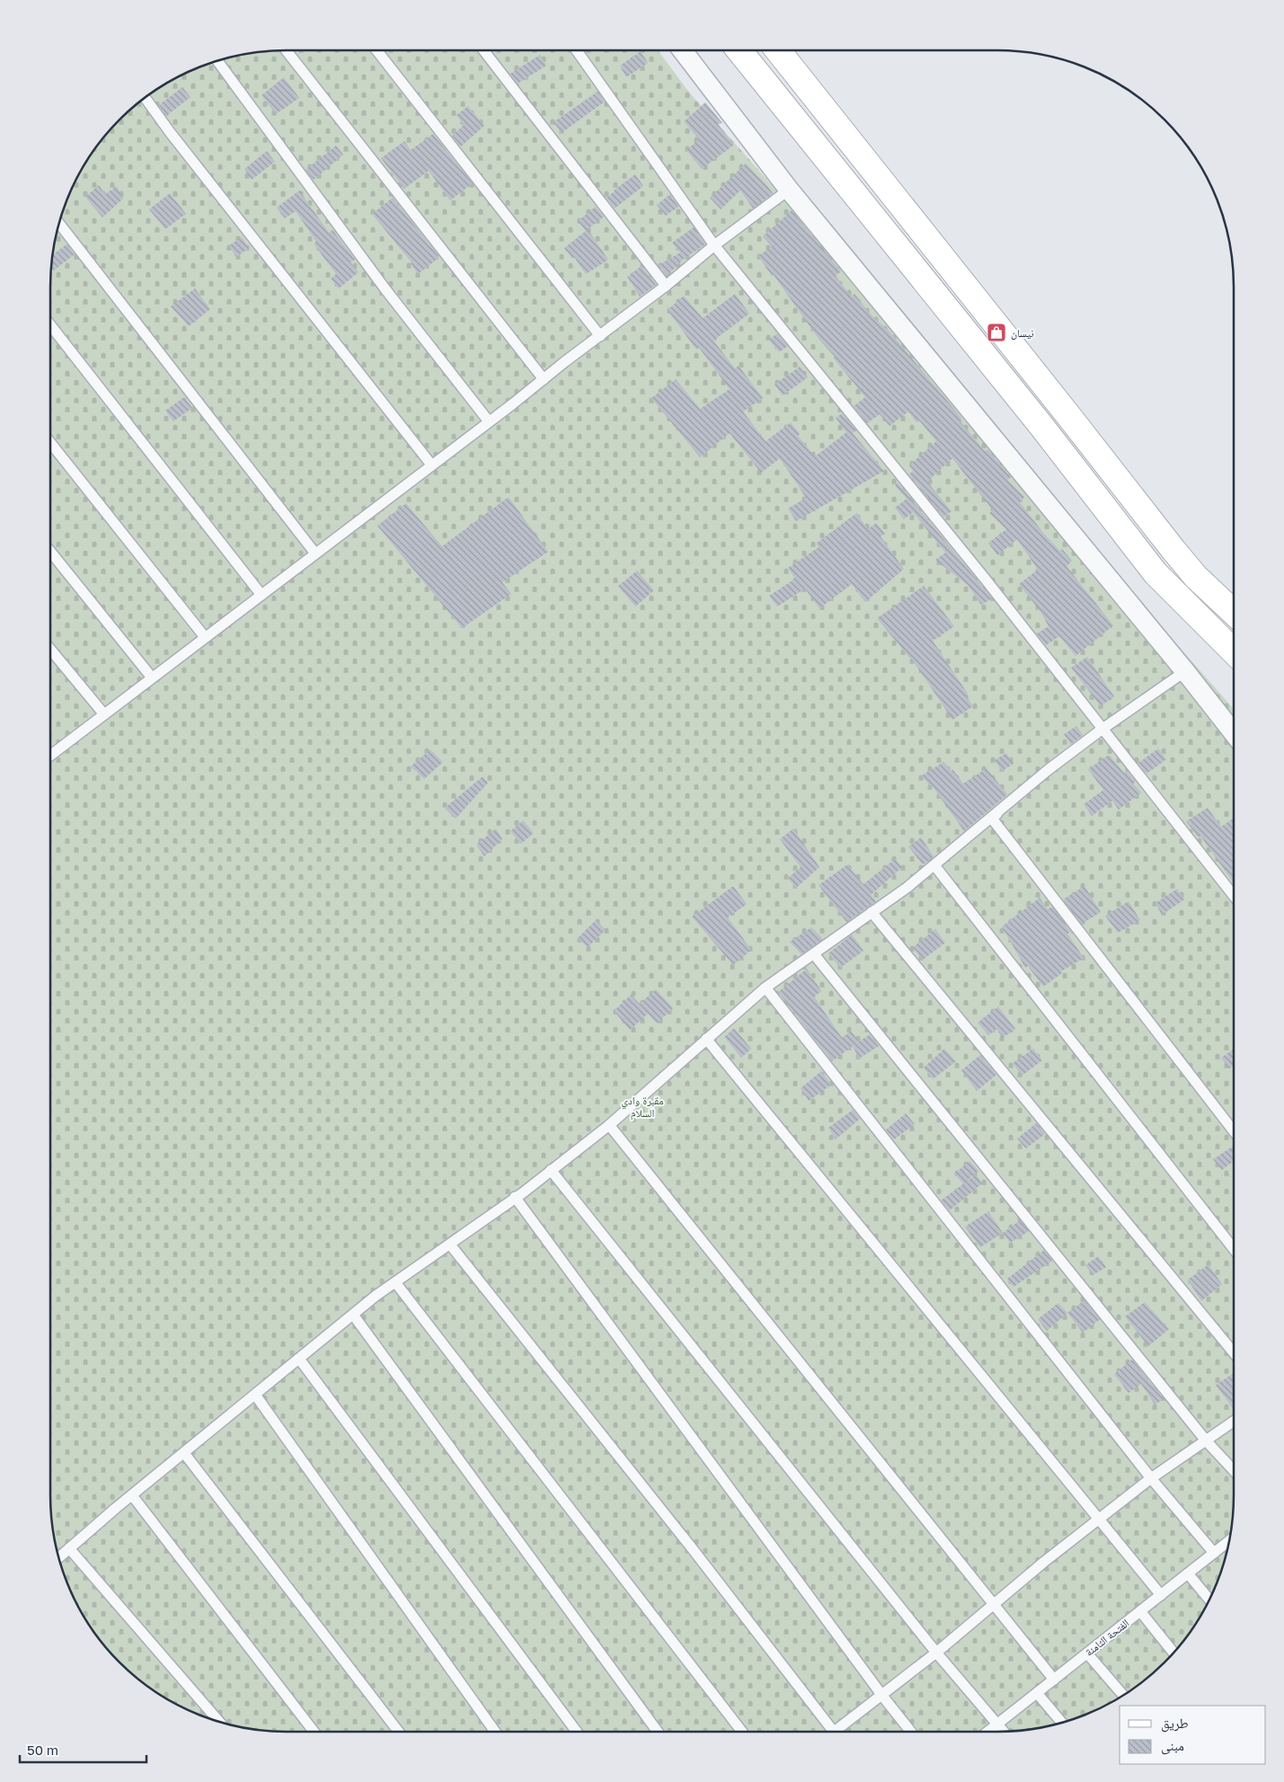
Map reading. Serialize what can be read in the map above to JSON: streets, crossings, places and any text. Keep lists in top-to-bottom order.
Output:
{
  "streets": {
    "lane": ["الفتحة الثامنة"]
  },
  "parks": ["مقبرة وادي السلام"],
  "places": {
    "shop": ["نيسان"]
  },
  "legend": ["طريق", "مبنى"],
  "scale_bar": "50 m"
}
